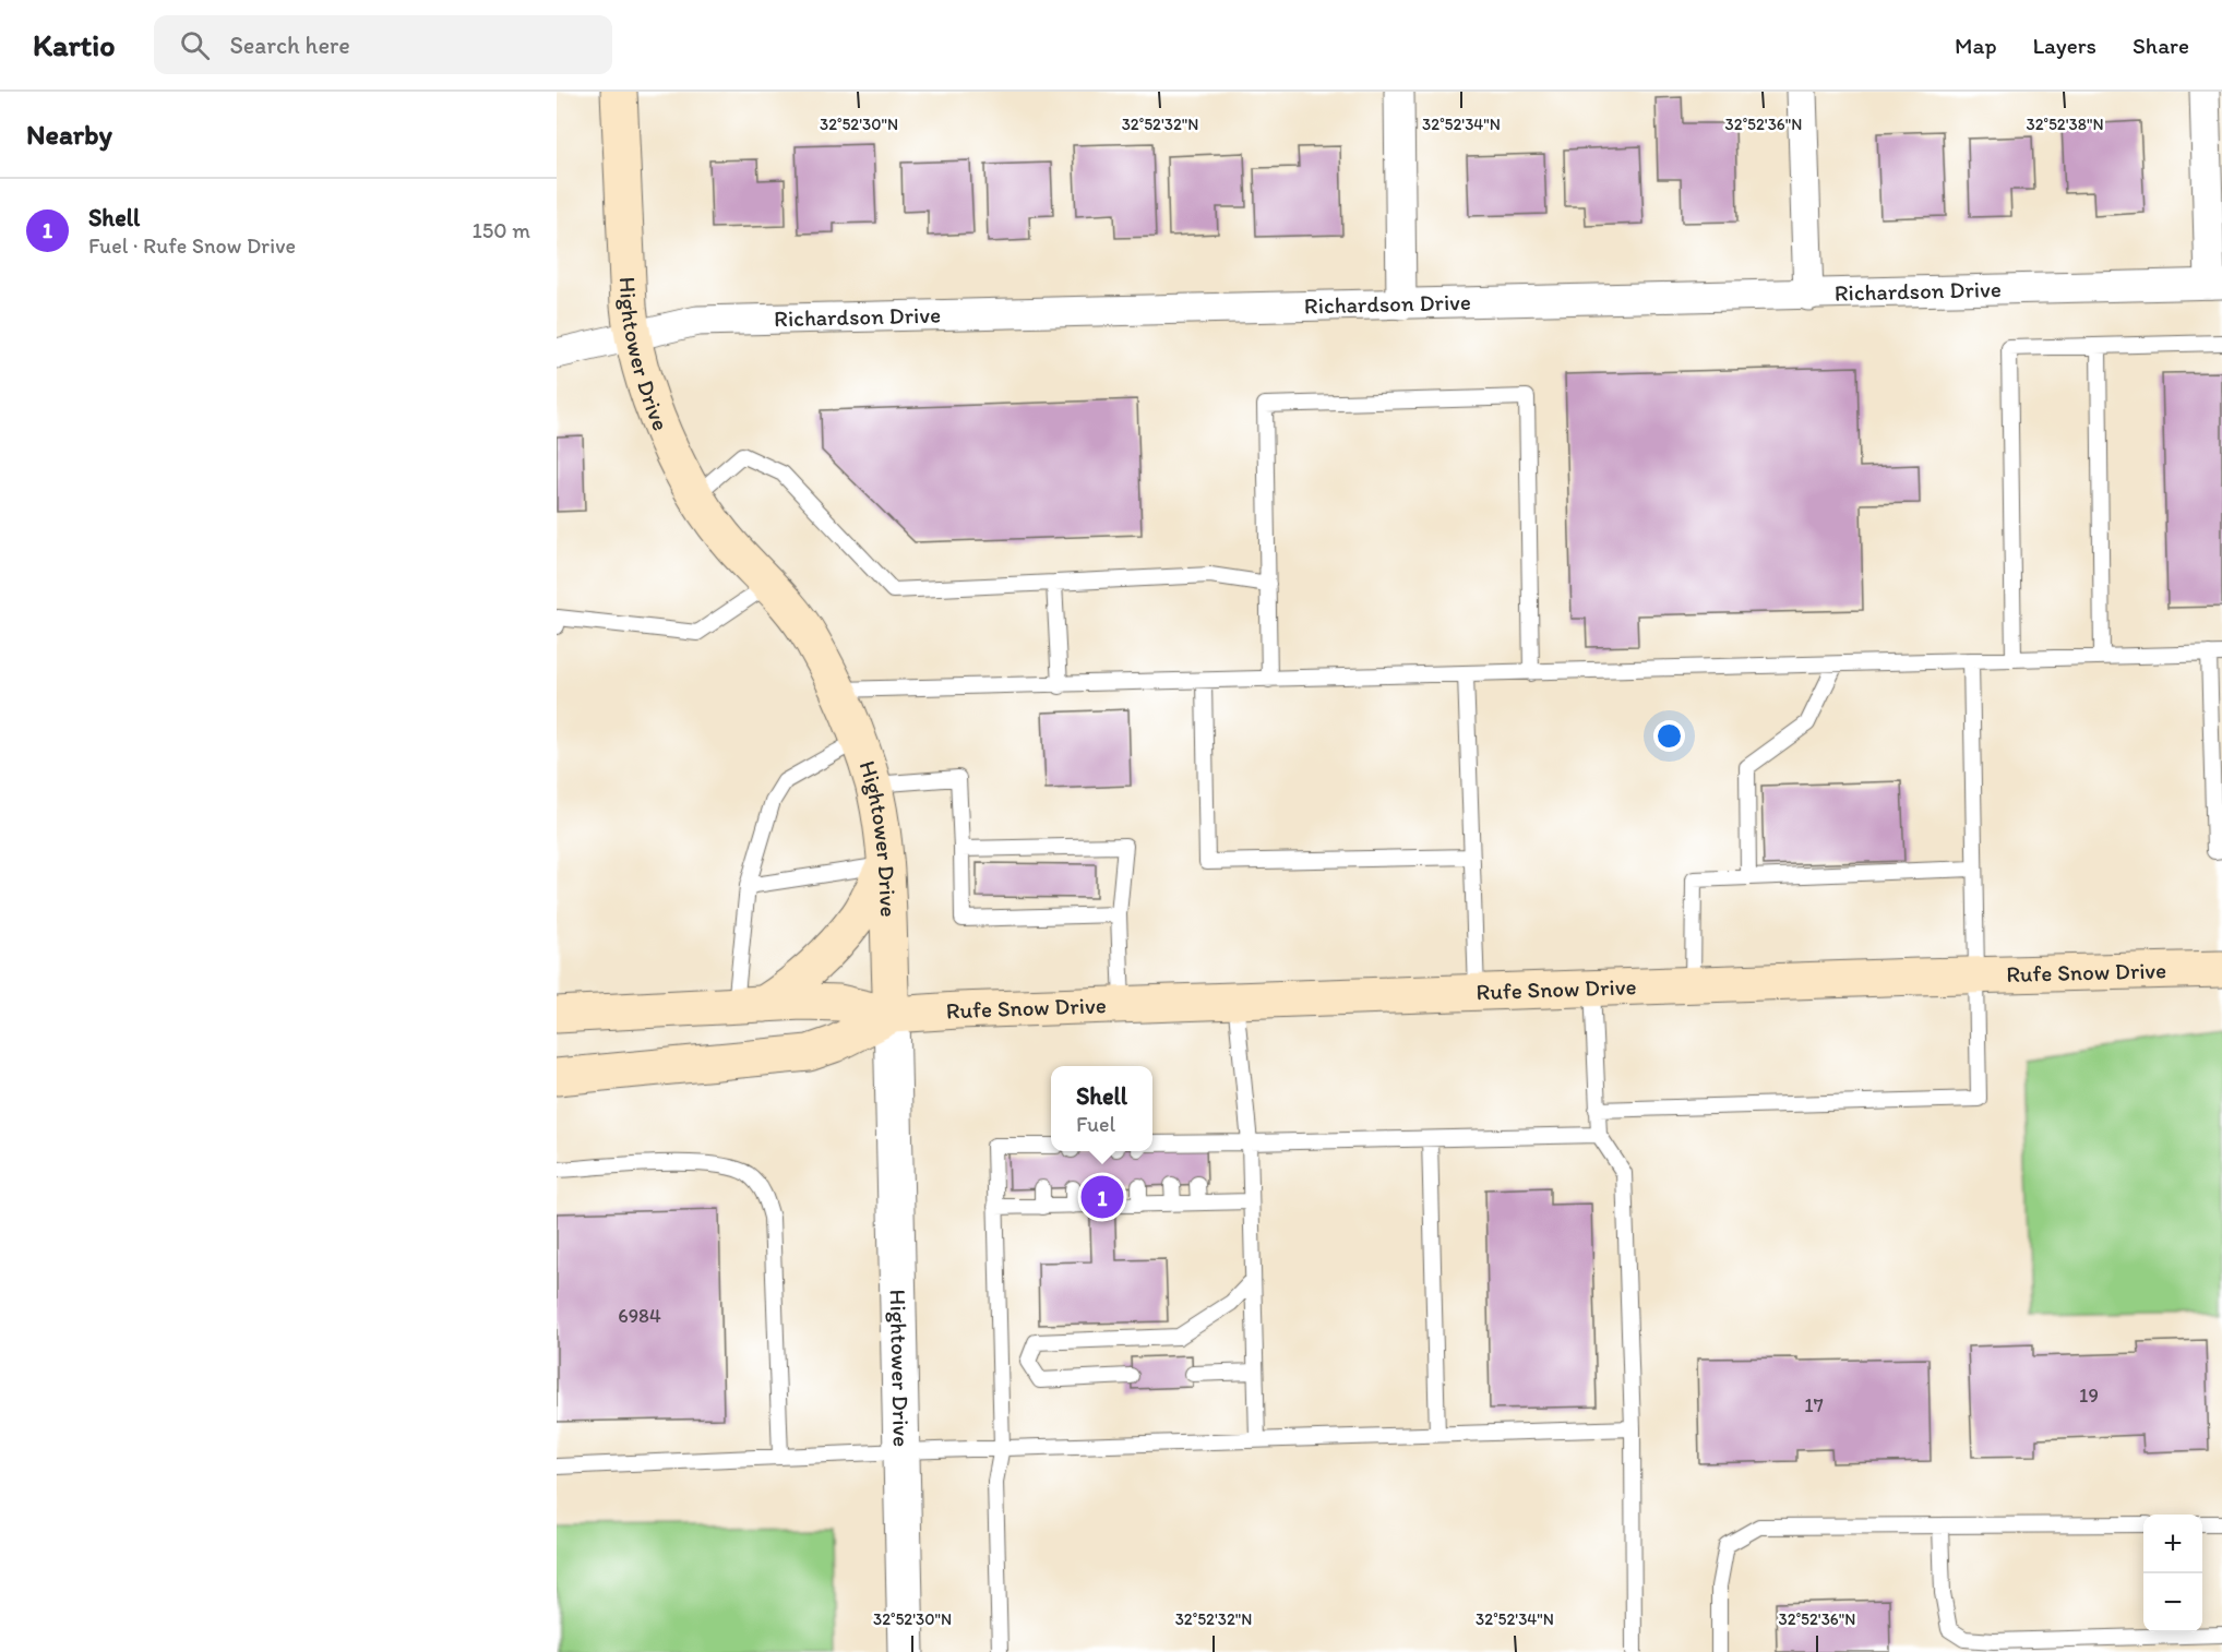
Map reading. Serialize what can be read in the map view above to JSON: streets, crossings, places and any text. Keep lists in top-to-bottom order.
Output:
{
  "streets": {
    "main road": ["Hightower Drive", "Rufe Snow Drive"],
    "street": ["Richardson Drive"]
  },
  "crossings": [
    ["Richardson Drive", "Hightower Drive"],
    ["Hightower Drive", "Rufe Snow Drive"]
  ],
  "house_numbers": ["6984", "19", "17"],
  "page": {
    "header": "Kartio",
    "search": "Search here",
    "nav": ["Map", "Layers", "Share"],
    "heading": "Nearby",
    "list": [
      {
        "mark": "1",
        "name": "Shell",
        "note": "Fuel · Rufe Snow Drive",
        "value": "150 m"
      }
    ],
    "popup": ["Shell", "Fuel"],
    "pins": "1",
    "map_buttons": ["+", "−"]
  },
  "coordinates": [
    "32°52'30\"N",
    "32°52'32\"N",
    "32°52'34\"N",
    "32°52'36\"N",
    "32°52'38\"N"
  ]
}
